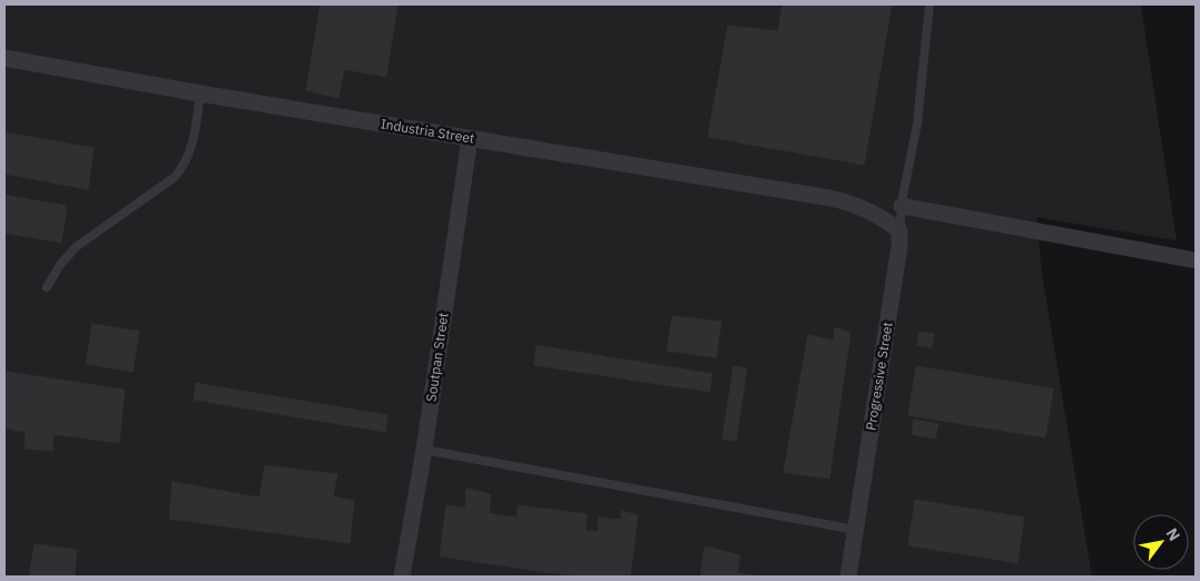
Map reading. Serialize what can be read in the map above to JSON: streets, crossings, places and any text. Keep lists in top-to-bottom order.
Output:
{
  "streets": {
    "street": ["Industria Street", "Soutpan Street", "Progressive Street"]
  },
  "crossings": [
    ["Industria Street", "Soutpan Street"],
    ["Industria Street", "Progressive Street"]
  ],
  "north": "top right"
}
